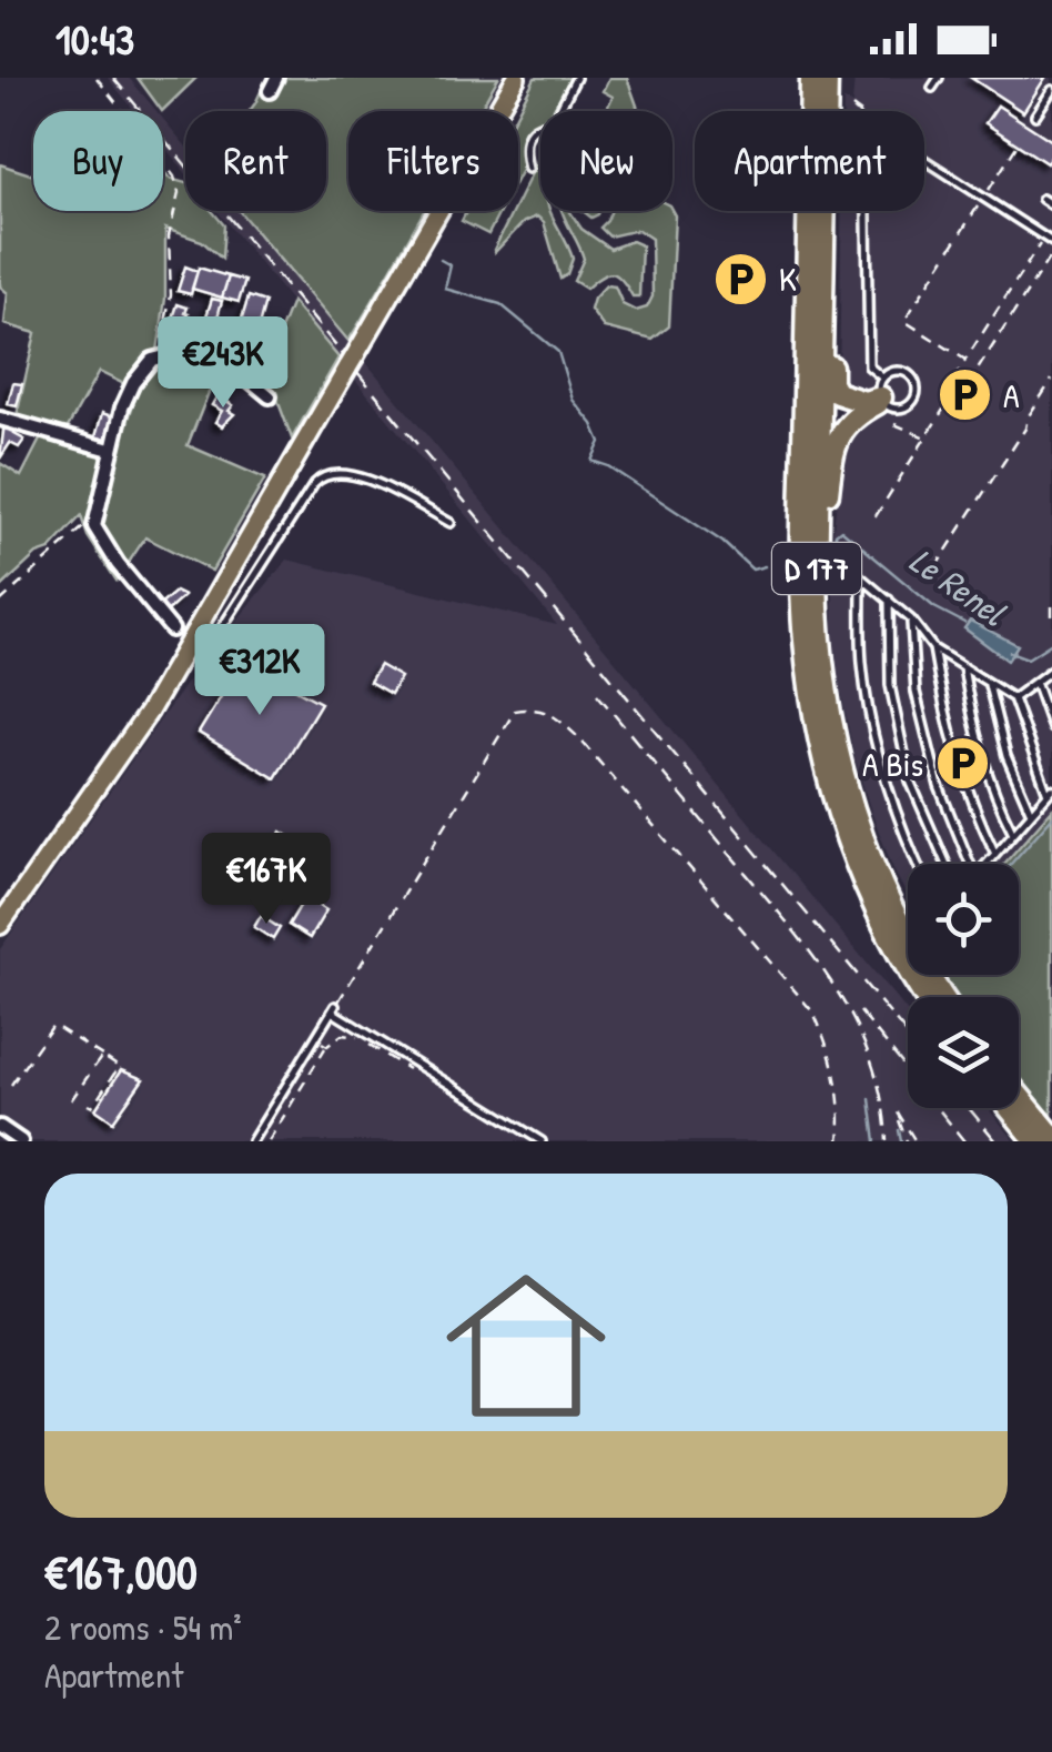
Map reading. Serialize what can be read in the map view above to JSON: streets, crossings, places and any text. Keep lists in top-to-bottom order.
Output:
{
  "streets": {
    "highway": ["D 177"]
  },
  "water": ["Le Renel"],
  "places": {
    "parking": ["K", "A", "A Bis"]
  },
  "page": {
    "status": "10:43",
    "chip": [
      "Buy",
      "Rent",
      "Filters",
      "New",
      "Apartment"
    ],
    "price": ["€243K", "€312K", "€167K"],
    "list": [
      {
        "name": "€167,000",
        "note": "2 rooms · 54 m² · Apartment"
      }
    ]
  }
}
